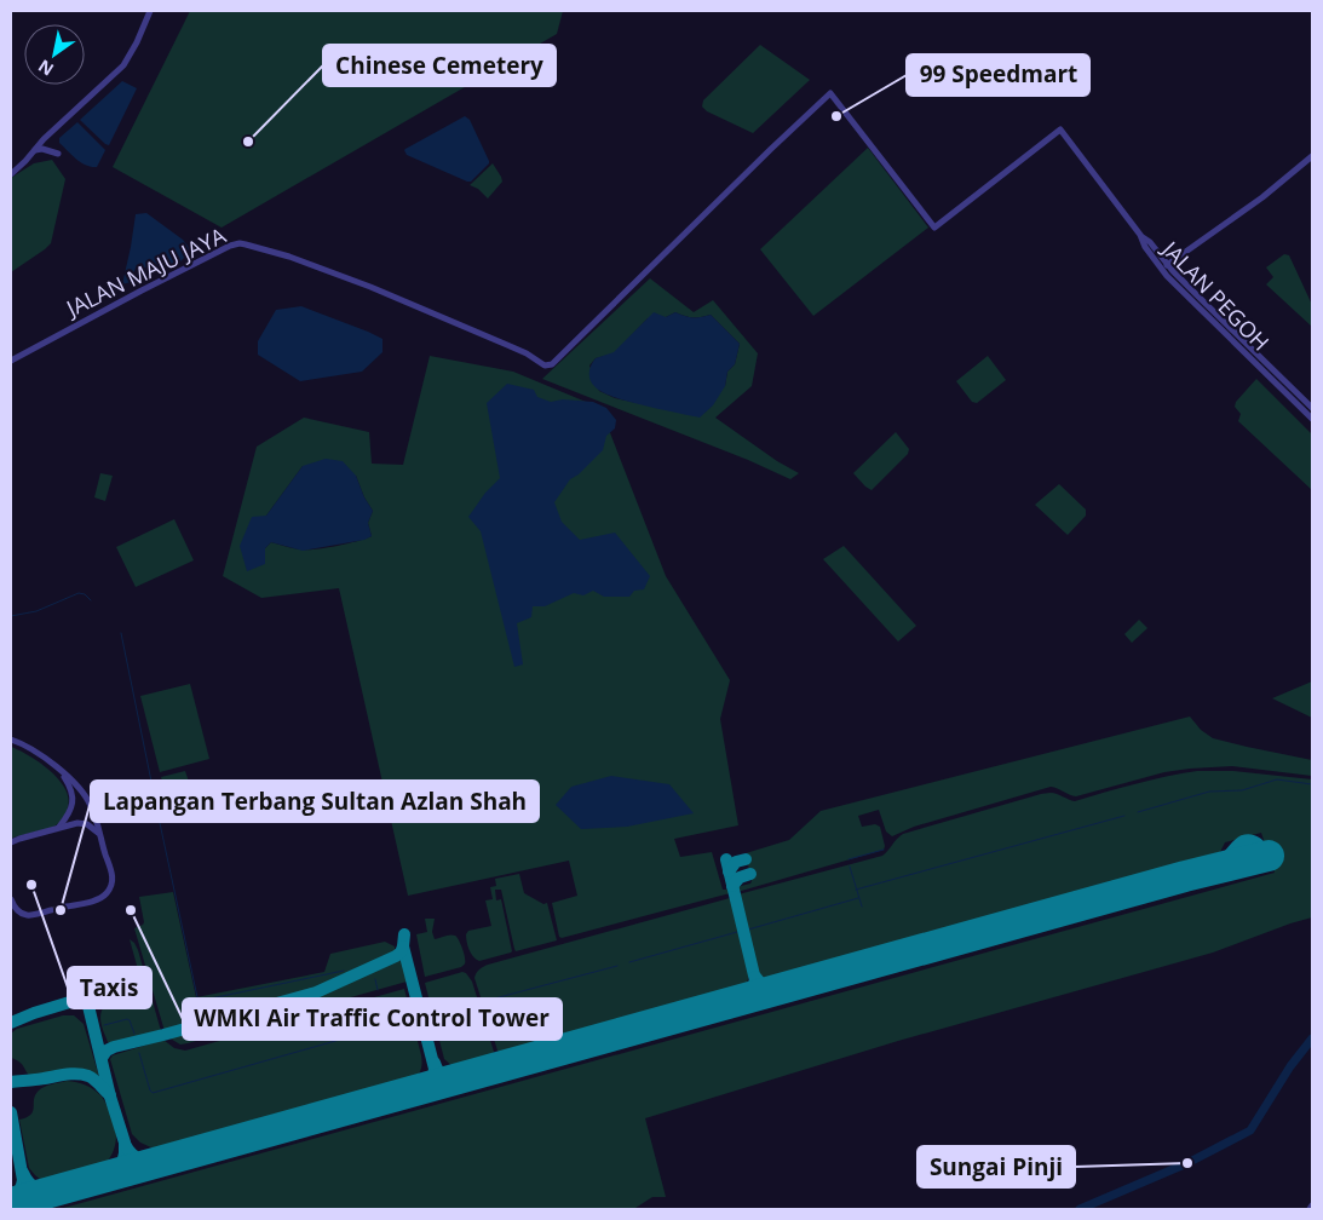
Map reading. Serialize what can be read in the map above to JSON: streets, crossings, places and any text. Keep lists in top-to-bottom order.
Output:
{
  "streets": {
    "street": ["JALAN MAJU JAYA", "JALAN PEGOH"]
  },
  "crossings": [
    ["JALAN MAJU JAYA", "JALAN PEGOH"]
  ],
  "places": [
    "99 Speedmart",
    "Chinese Cemetery",
    "Taxis",
    "Lapangan Terbang Sultan Azlan Shah",
    "WMKI Air Traffic Control Tower",
    "Sungai Pinji"
  ],
  "north": "bottom left"
}
